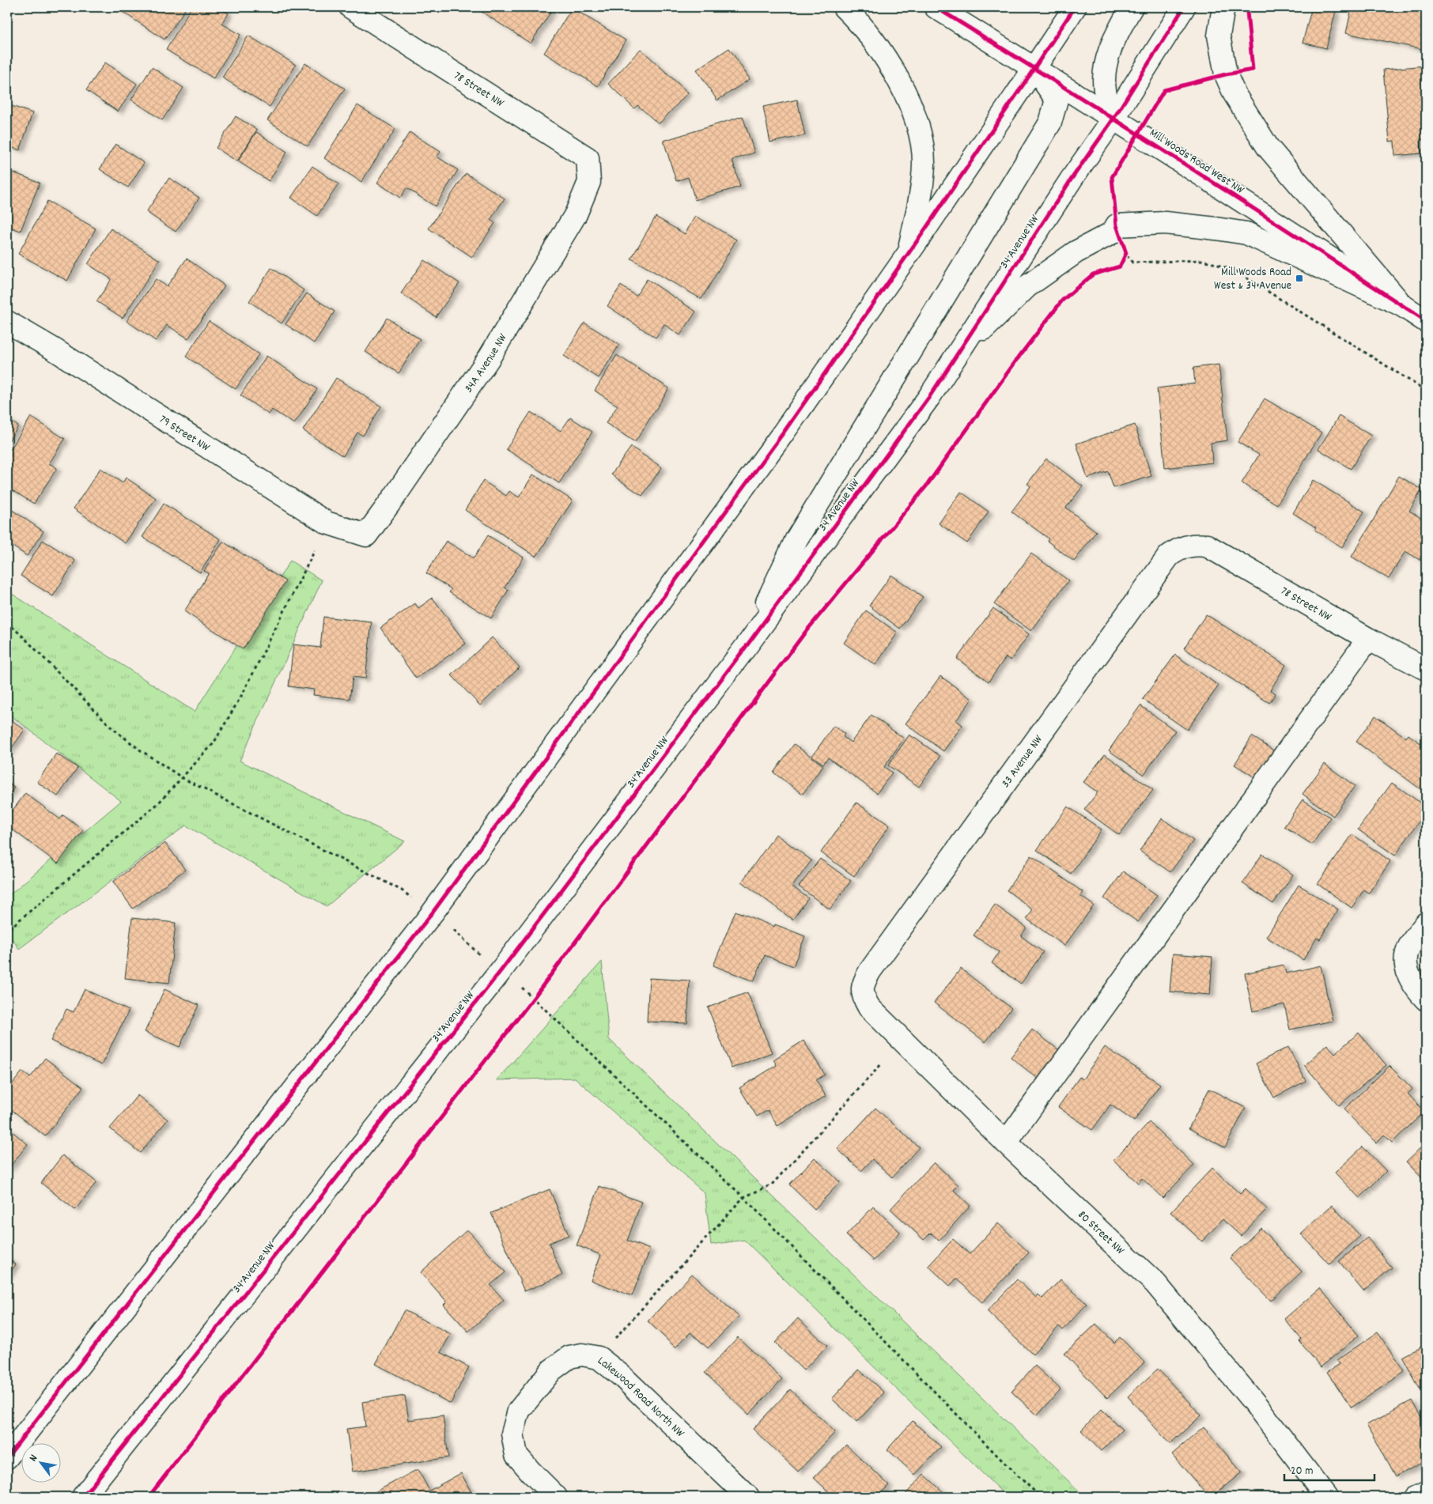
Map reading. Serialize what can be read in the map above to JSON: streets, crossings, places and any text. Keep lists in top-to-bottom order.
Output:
{
  "streets": {
    "main road": [
      "78 Street NW",
      "Mill Woods Road West NW",
      "34 Avenue NW",
      "34A Avenue NW",
      "79 Street NW",
      "33 Avenue NW",
      "80 Street NW",
      "Lakewood Road North NW"
    ]
  },
  "crossings": [
    ["78 Street NW", "34A Avenue NW"],
    ["78 Street NW", "33 Avenue NW"],
    ["Mill Woods Road West NW", "34 Avenue NW"],
    ["34A Avenue NW", "79 Street NW"],
    ["33 Avenue NW", "80 Street NW"]
  ],
  "places": {
    "transit": ["Mill Woods Road West & 34 Avenue"]
  },
  "scale_bar": "20 m",
  "north": "top left"
}
